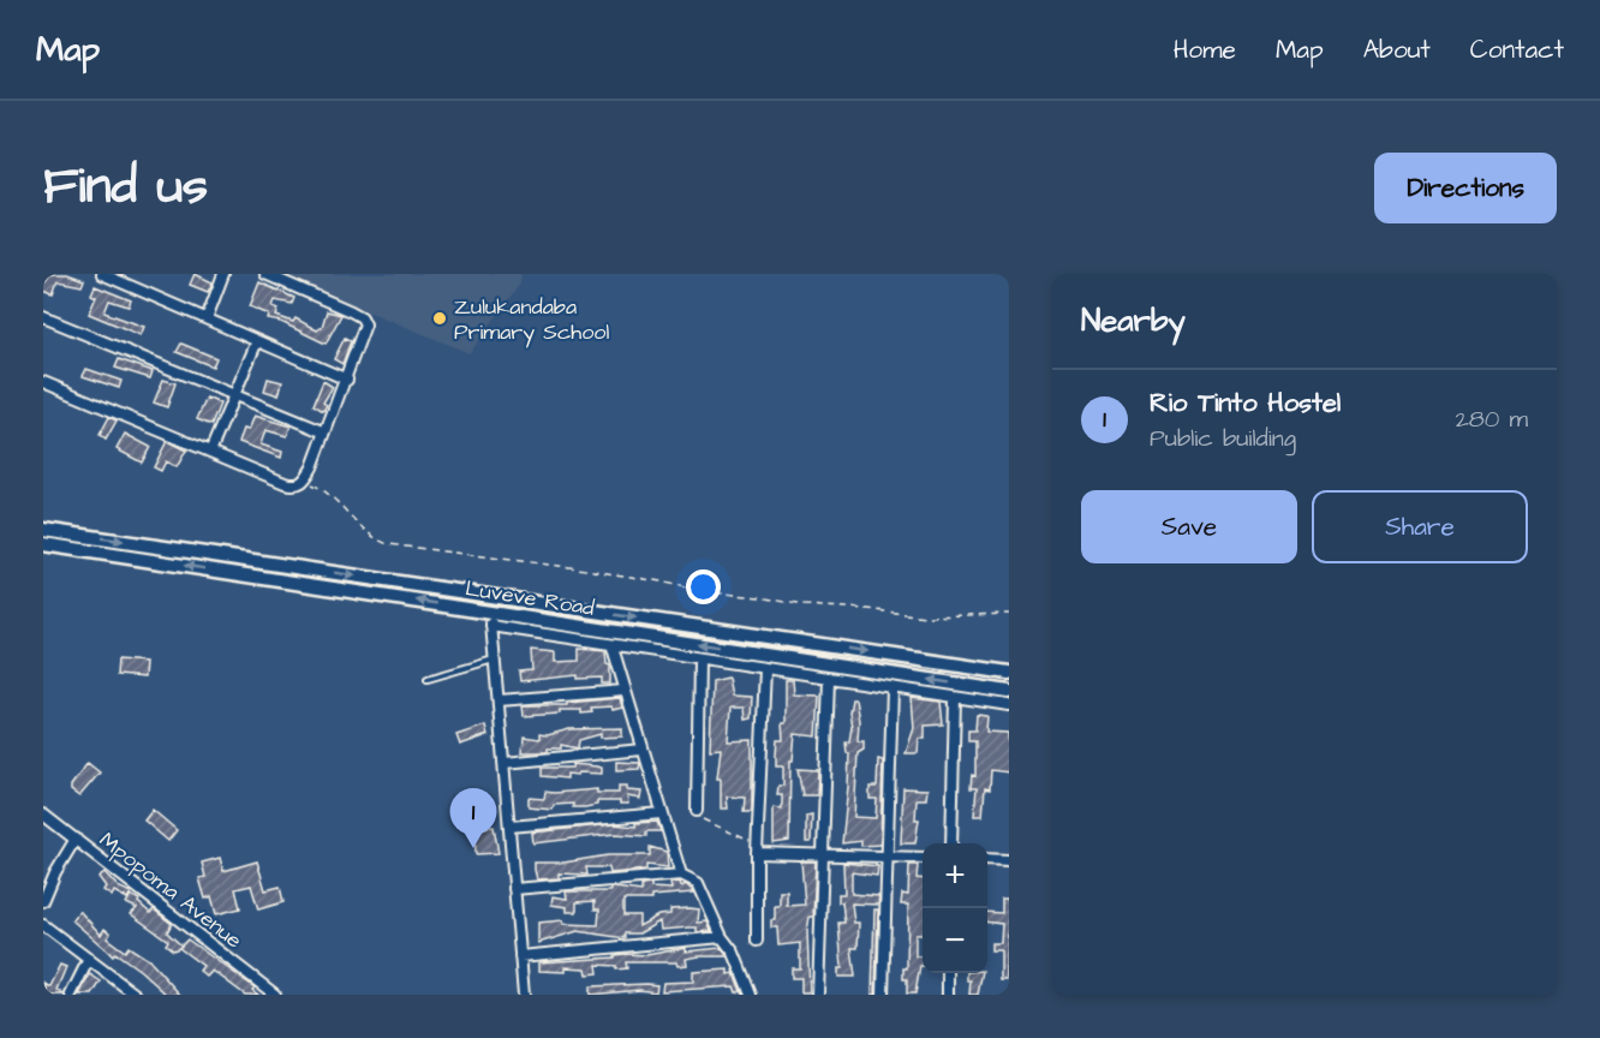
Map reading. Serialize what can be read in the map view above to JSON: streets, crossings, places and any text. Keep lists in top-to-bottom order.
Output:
{
  "streets": {
    "street": ["Luveve Road", "Mpopoma Avenue"]
  },
  "places": ["Zulukandaba Primary School"],
  "page": {
    "header": "Map",
    "nav": [
      "Home",
      "Map",
      "About",
      "Contact"
    ],
    "title": "Find us",
    "buttons": [
      "Directions",
      ["Save", "Share"]
    ],
    "heading": "Nearby",
    "list": [
      {
        "mark": "1",
        "name": "Rio Tinto Hostel",
        "note": "Public building",
        "value": "280 m"
      }
    ],
    "pins": "1",
    "map_buttons": ["+", "−"]
  }
}
